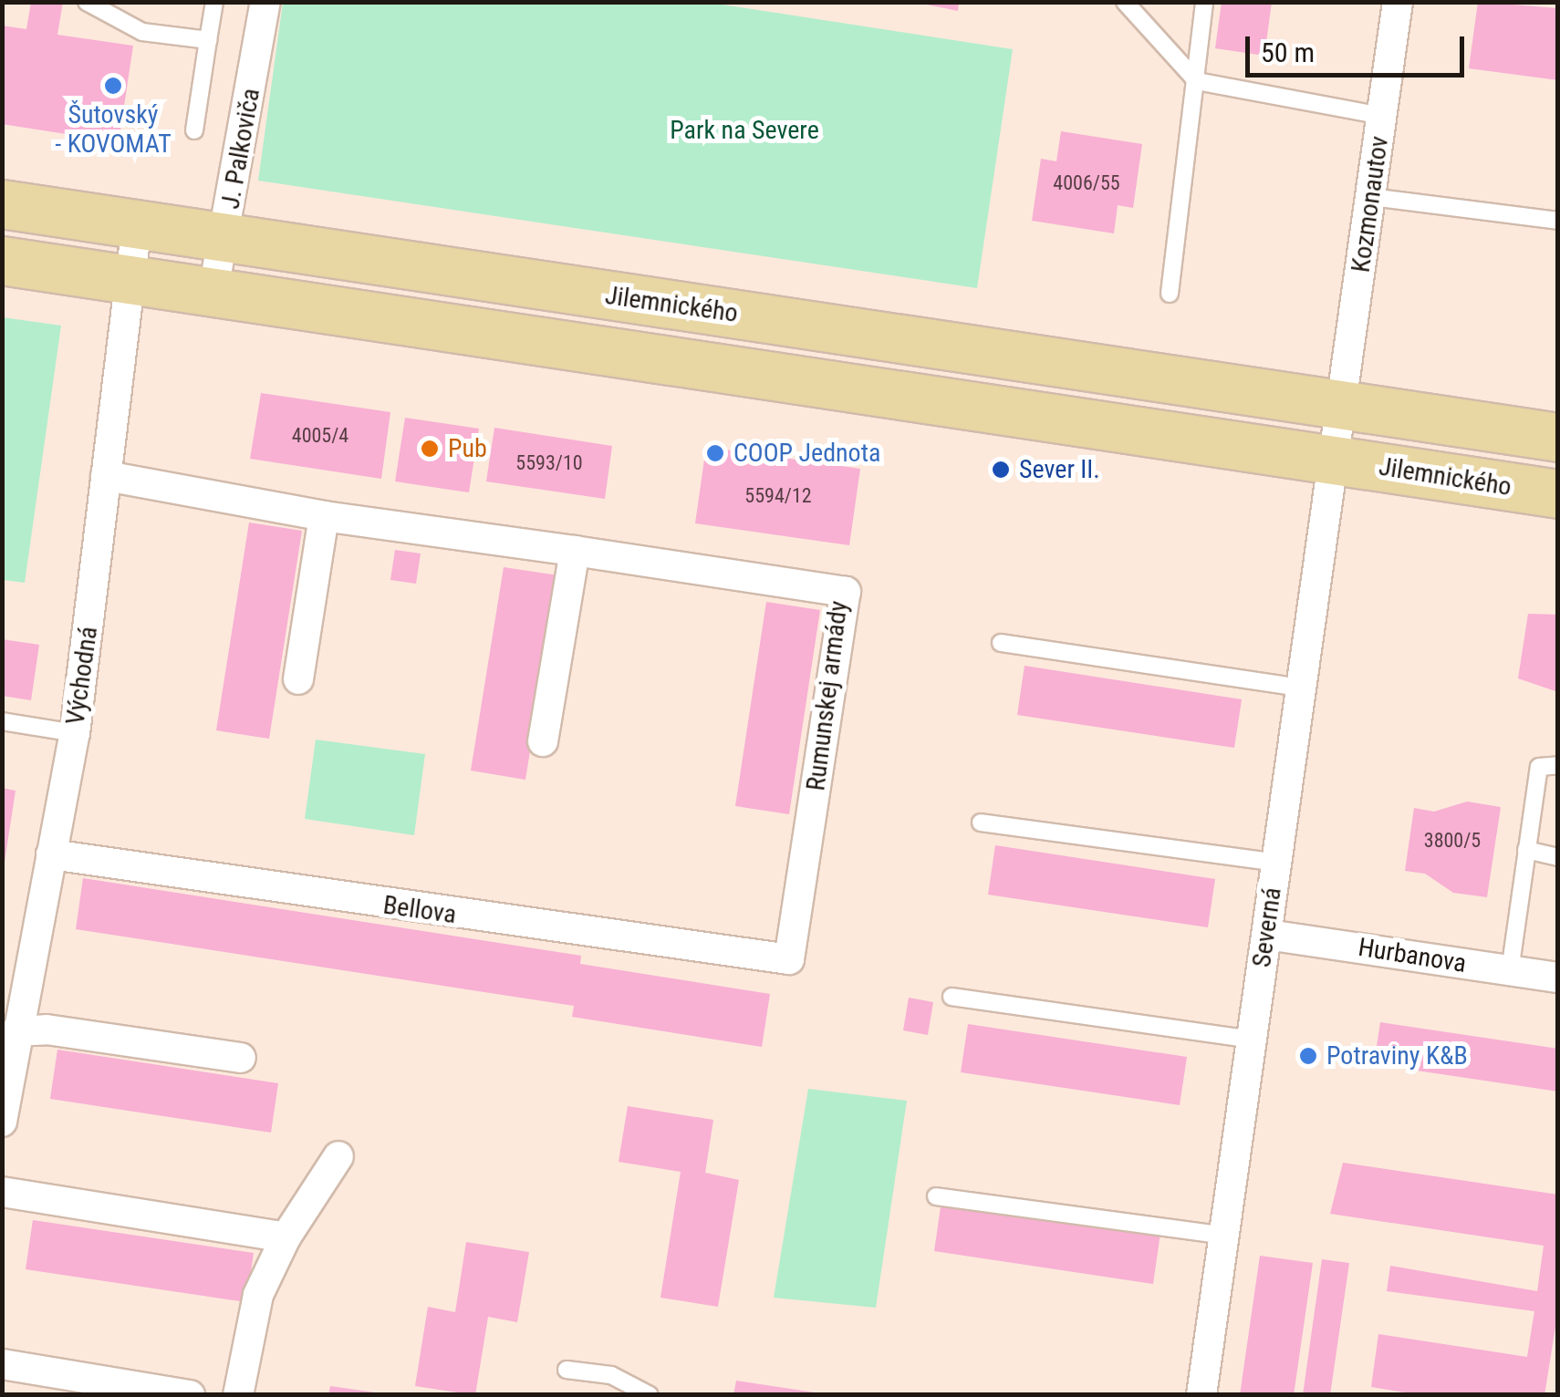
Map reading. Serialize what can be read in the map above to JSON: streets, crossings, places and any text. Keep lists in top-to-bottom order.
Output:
{
  "streets": {
    "main road": ["Jilemnického"],
    "street": [
      "J. Palkoviča",
      "Kozmonautov",
      "Východná",
      "Rumunskej armády",
      "Bellova",
      "Severná",
      "Hurbanova"
    ]
  },
  "crossings": [
    ["J. Palkoviča", "Jilemnického"],
    ["Kozmonautov", "Jilemnického"],
    ["Jilemnického", "Východná"],
    ["Jilemnického", "Severná"],
    ["Východná", "Rumunskej armády"],
    ["Východná", "Bellova"],
    ["Rumunskej armády", "Bellova"],
    ["Severná", "Hurbanova"]
  ],
  "parks": ["Park na Severe"],
  "places": [
    "Šutovský - KOVOMAT",
    "Pub",
    "COOP Jednota",
    "Sever II.",
    "Potraviny K&B"
  ],
  "house_numbers": [
    "4006/55",
    "4005/4",
    "5593/10",
    "5594/12",
    "3800/5"
  ],
  "scale_bar": "50 m"
}
